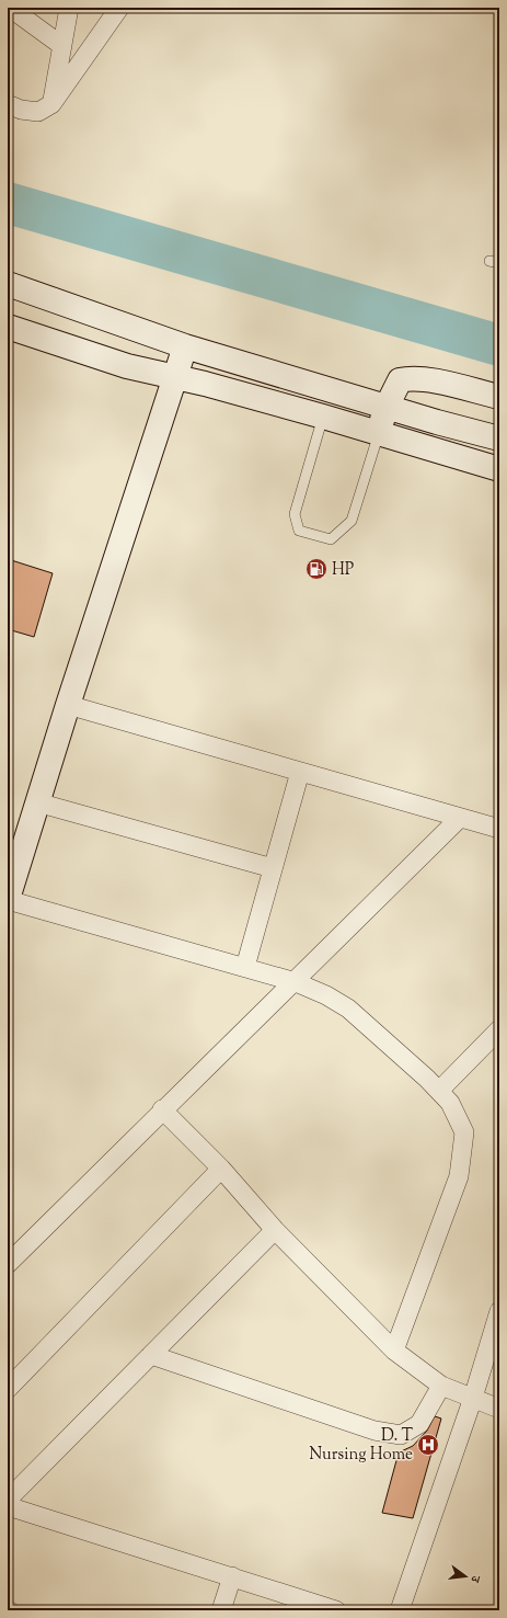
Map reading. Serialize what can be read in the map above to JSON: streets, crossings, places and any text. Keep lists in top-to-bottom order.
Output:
{
  "places": {
    "fuel station": ["HP"],
    "hospital": ["D. T Nursing Home"]
  },
  "north": "right"
}
